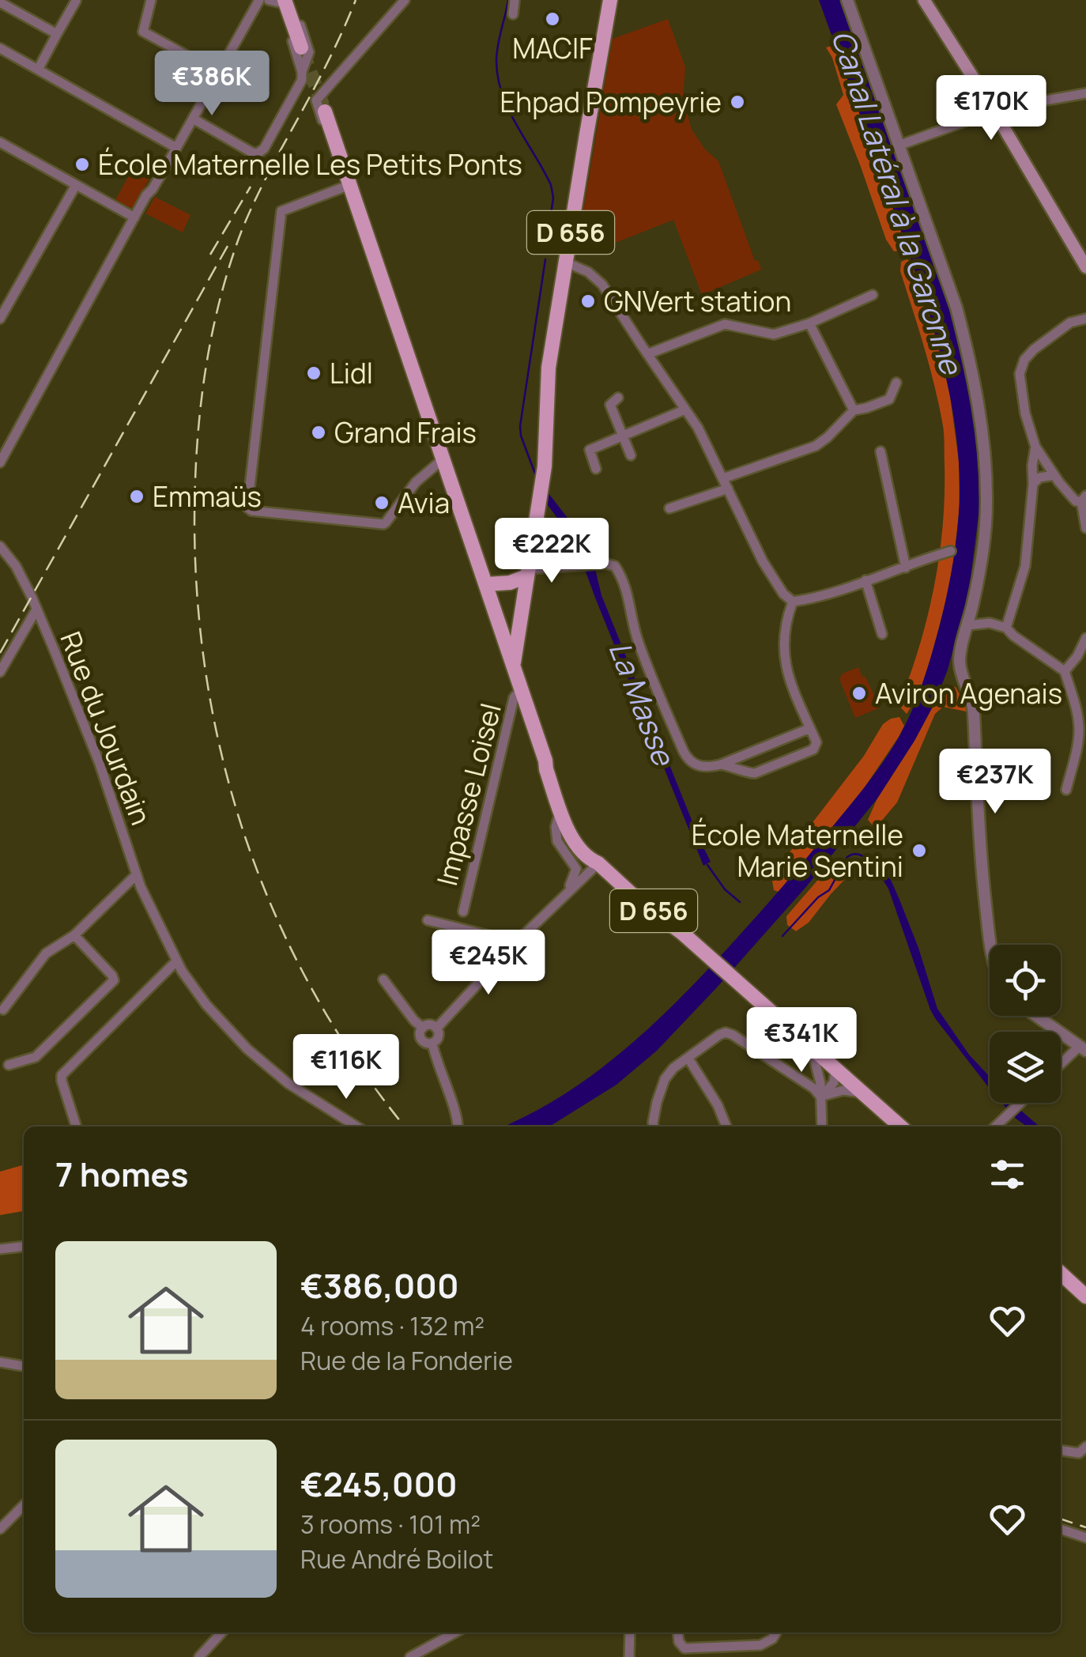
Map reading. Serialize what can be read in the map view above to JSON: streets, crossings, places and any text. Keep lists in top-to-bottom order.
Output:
{
  "streets": {
    "main road": ["D 656"],
    "street": ["Rue du Jourdain", "Impasse Loisel"]
  },
  "crossings": [
    ["D 656", "Impasse Loisel"]
  ],
  "water": ["Canal Latéral à la Garonne", "La Masse"],
  "places": [
    "MACIF",
    "Ehpad Pompeyrie",
    "École Maternelle Les Petits Ponts",
    "GNVert station",
    "Lidl",
    "Grand Frais",
    "Emmaüs",
    "Avia",
    "Aviron Agenais",
    "École Maternelle Marie Sentini"
  ],
  "page": {
    "price": [
      "€386K",
      "€170K",
      "€222K",
      "€237K",
      "€245K",
      "€341K",
      "€116K"
    ],
    "heading": "7 homes",
    "list": [
      {
        "name": "€386,000",
        "note": "4 rooms · 132 m² · Rue de la Fonderie"
      },
      {
        "name": "€245,000",
        "note": "3 rooms · 101 m² · Rue André Boilot"
      }
    ]
  }
}
